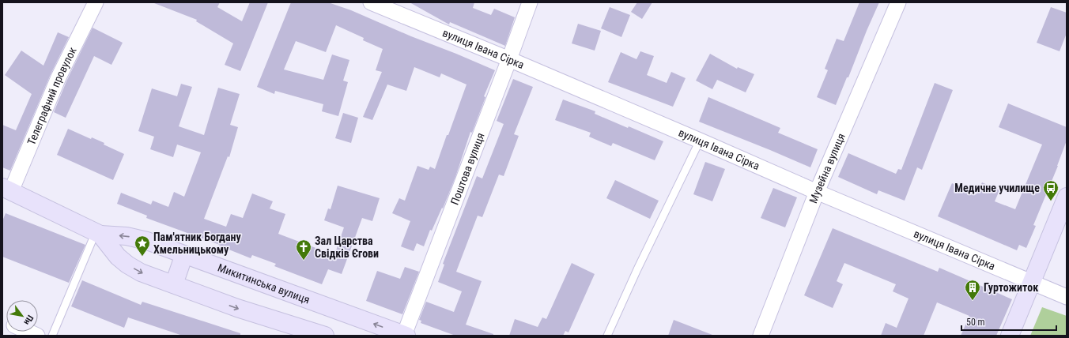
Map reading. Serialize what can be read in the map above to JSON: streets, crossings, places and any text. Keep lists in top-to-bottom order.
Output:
{
  "streets": {
    "street": [
      "вулиця Івана Сірка",
      "Телеграфний провулок",
      "Музейна вулиця",
      "Поштова вулиця",
      "Микитинська вулиця"
    ]
  },
  "crossings": [
    ["вулиця Івана Сірка", "Музейна вулиця"],
    ["вулиця Івана Сірка", "Поштова вулиця"],
    ["Телеграфний провулок", "Микитинська вулиця"],
    ["Поштова вулиця", "Микитинська вулиця"]
  ],
  "places": {
    "bus stop": ["Медичне училище"],
    "place": ["Пам'ятник Богдану Хмельницькому"],
    "church": ["Зал Царства Свідків Єгови"],
    "building": ["Гуртожиток"]
  },
  "scale_bar": "50 m",
  "north": "bottom right"
}
